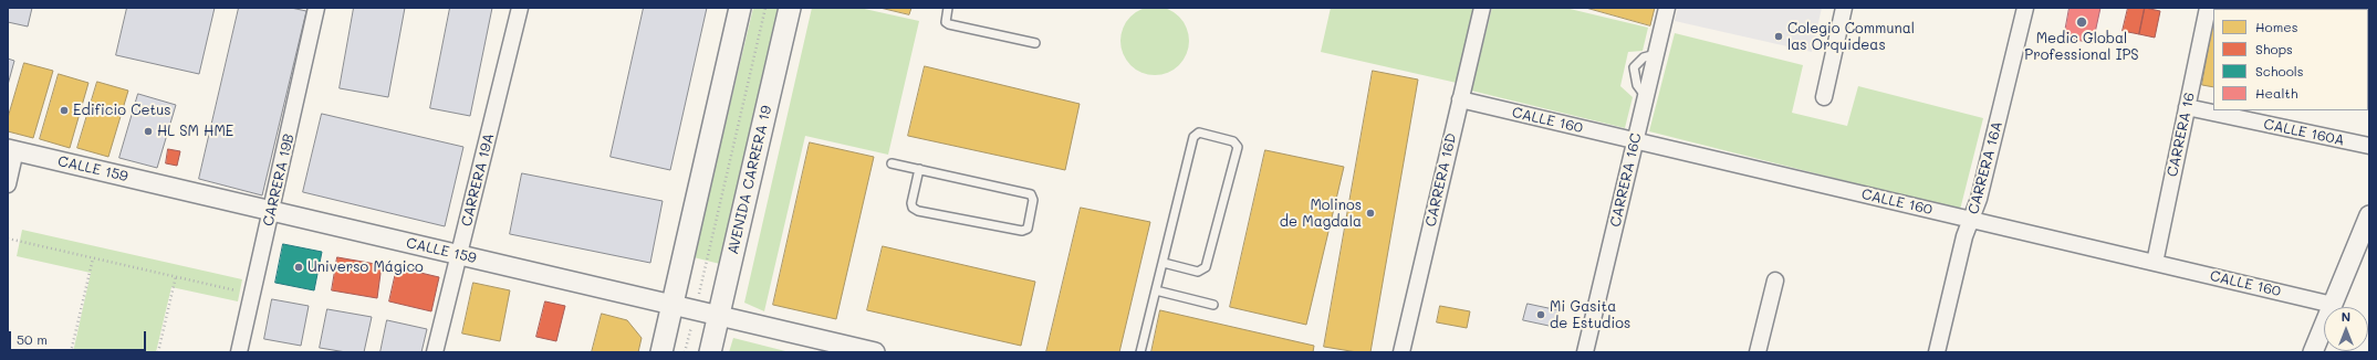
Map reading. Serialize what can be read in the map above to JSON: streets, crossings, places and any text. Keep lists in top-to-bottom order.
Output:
{
  "streets": {
    "main road": ["AVENIDA CARRERA 19"],
    "street": [
      "CALLE 160",
      "CALLE 160A",
      "CARRERA 16",
      "CARRERA 16A",
      "CALLE 159",
      "CARRERA 19B",
      "CARRERA 19A",
      "CARRERA 16D",
      "CARRERA 16C"
    ]
  },
  "crossings": [
    ["CALLE 160", "CARRERA 16"],
    ["CALLE 160", "CARRERA 16A"],
    ["CALLE 160", "CARRERA 16D"],
    ["CALLE 160", "CARRERA 16C"],
    ["CALLE 160A", "CARRERA 16"],
    ["CALLE 159", "CARRERA 19B"],
    ["CALLE 159", "CARRERA 19A"],
    ["CALLE 159", "AVENIDA CARRERA 19"]
  ],
  "places": [
    "Medic Global Professional IPS",
    "Colegio Communal las Orquideas",
    "Edificio Cetus",
    "HL SM HME",
    "Molinos de Magdala",
    "Universo Mágico",
    "Mi Gasita de Estudios"
  ],
  "legend": [
    "Homes",
    "Shops",
    "Schools",
    "Health"
  ],
  "scale_bar": "50 m",
  "north": "top"
}
